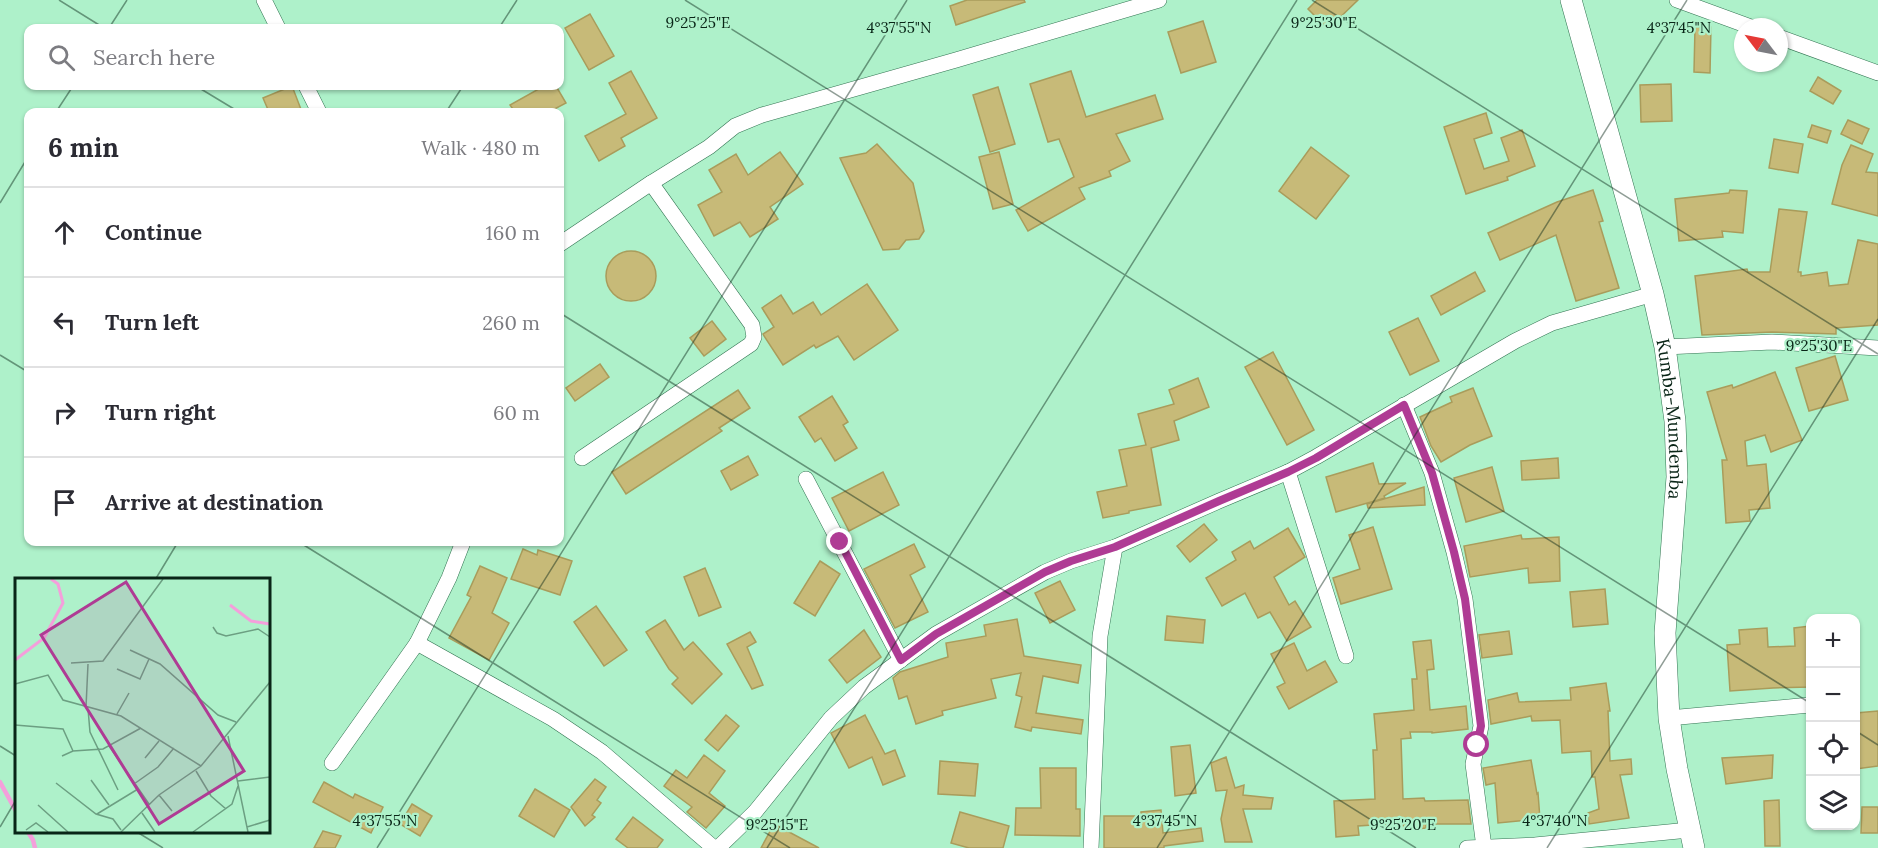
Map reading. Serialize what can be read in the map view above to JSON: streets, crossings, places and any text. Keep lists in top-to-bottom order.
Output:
{
  "streets": {
    "highway": ["Kumba-Mundemba"]
  },
  "north": "top left",
  "page": {
    "search": "Search here",
    "heading": ["6 min", "Walk · 480 m"],
    "list": [
      ["Continue", "160 m"],
      ["Turn left", "260 m"],
      ["Turn right", "60 m"],
      "Arrive at destination"
    ],
    "map_buttons": ["+", "−"]
  },
  "coordinates": [
    "9°25'25\"E",
    "9°25'30\"E",
    "4°37'55\"N",
    "4°37'45\"N",
    "4°37'40\"N",
    "9°25'15\"E",
    "9°25'20\"E"
  ]
}
